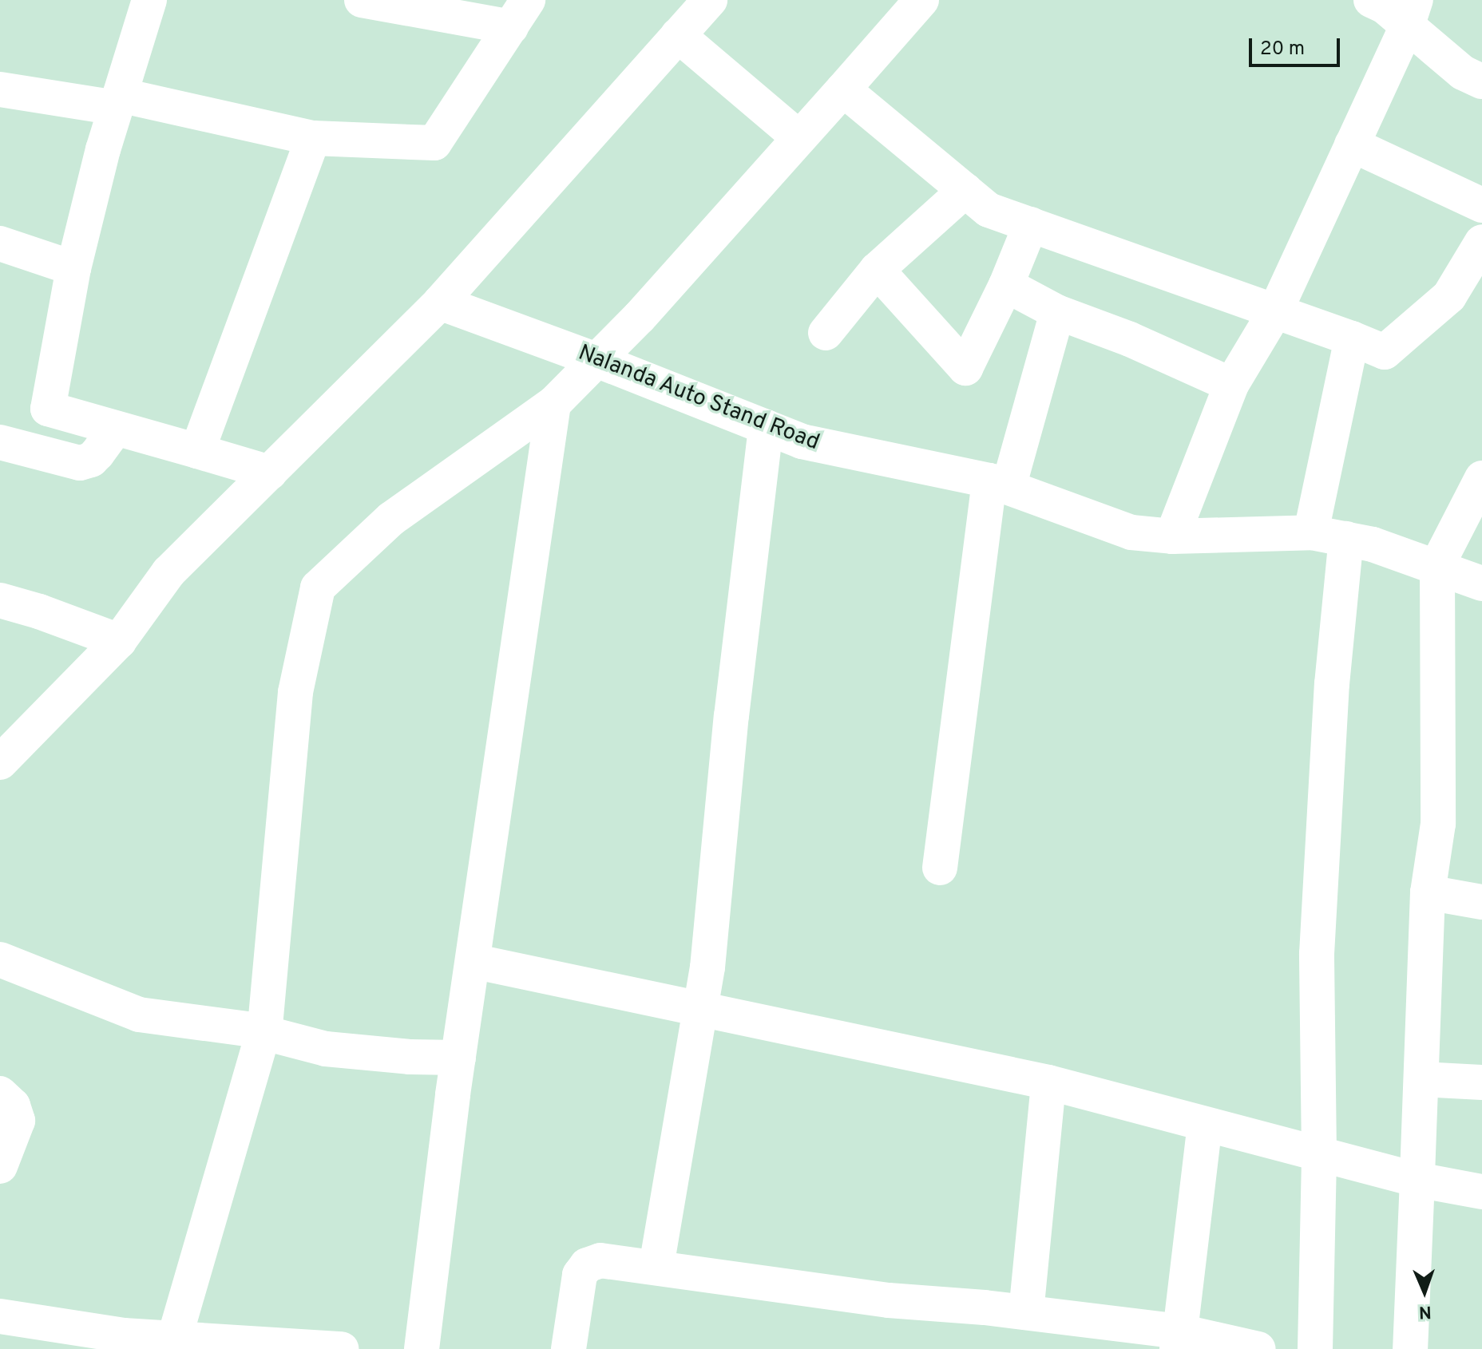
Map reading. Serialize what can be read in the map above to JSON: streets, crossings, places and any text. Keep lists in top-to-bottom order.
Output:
{
  "streets": {
    "street": ["Nalanda Auto Stand Road"]
  },
  "scale_bar": "20 m",
  "north": "bottom"
}
